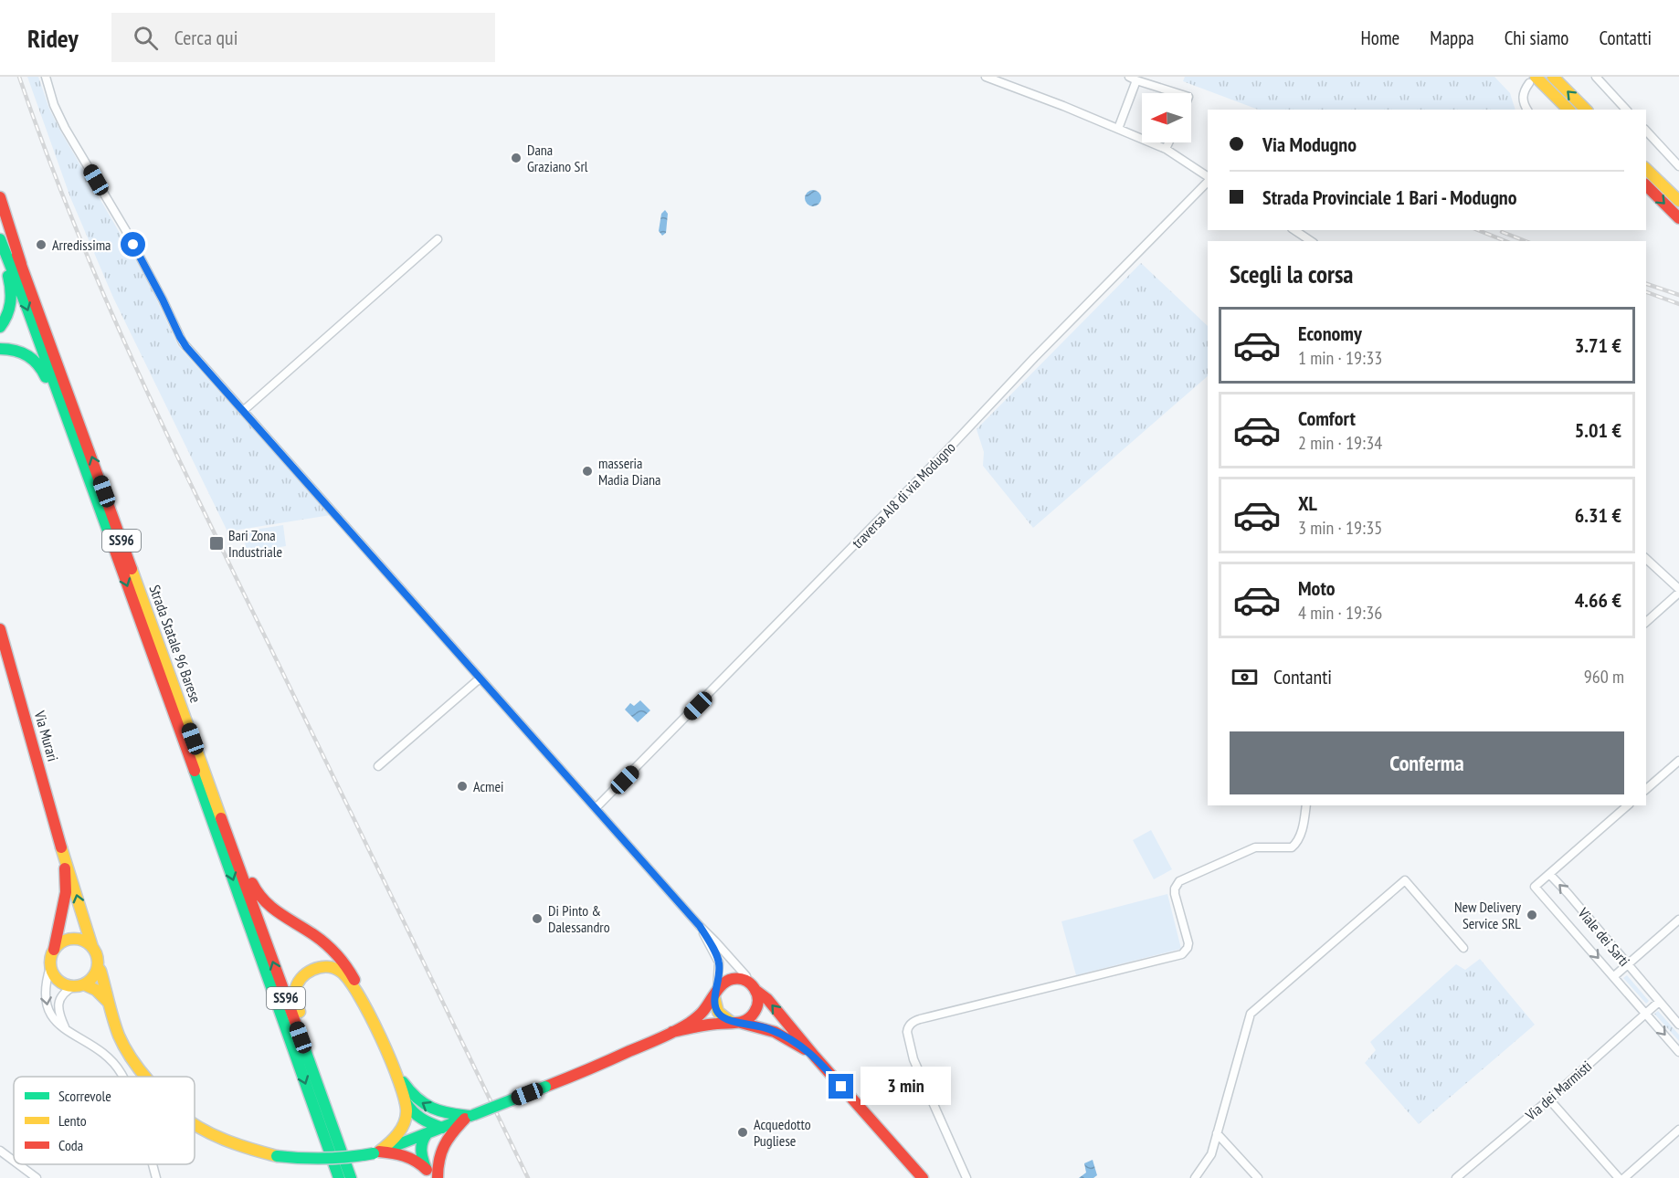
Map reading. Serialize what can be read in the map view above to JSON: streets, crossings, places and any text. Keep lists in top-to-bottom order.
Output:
{
  "streets": {
    "main road": ["SS96", "Strada Statale 96 Barese", "Via Murari"],
    "street": ["traversa AI8 di via Modugno", "Viale dei Sarti", "Via dei Marmisti"]
  },
  "crossings": [
    ["Viale dei Sarti", "Via dei Marmisti"]
  ],
  "places": {
    "other": [
      "Dana Graziano Srl",
      "Arredissima",
      "masseria Madia Diana",
      "Acmei",
      "New Delivery Service SRL",
      "Di Pinto & Dalessandro",
      "Acquedotto Pugliese"
    ],
    "transit": ["Bari Zona Industriale"]
  },
  "legend": ["Scorrevole", "Lento", "Coda"],
  "north": "left",
  "page": {
    "header": "Ridey",
    "search": "Cerca qui",
    "nav": [
      "Home",
      "Mappa",
      "Chi siamo",
      "Contatti"
    ],
    "banner": ["Via Modugno", "Strada Provinciale 1 Bari - Modugno"],
    "heading": "Scegli la corsa",
    "list": [
      {
        "name": "Economy",
        "note": "1 min · 19:33",
        "value": "3.71 €"
      },
      {
        "name": "Comfort",
        "note": "2 min · 19:34",
        "value": "5.01 €"
      },
      {
        "name": "XL",
        "note": "3 min · 19:35",
        "value": "6.31 €"
      },
      {
        "name": "Moto",
        "note": "4 min · 19:36",
        "value": "4.66 €"
      }
    ],
    "pay": ["Contanti", "960 m"],
    "buttons": "Conferma",
    "bubble": "3 min"
  }
}
